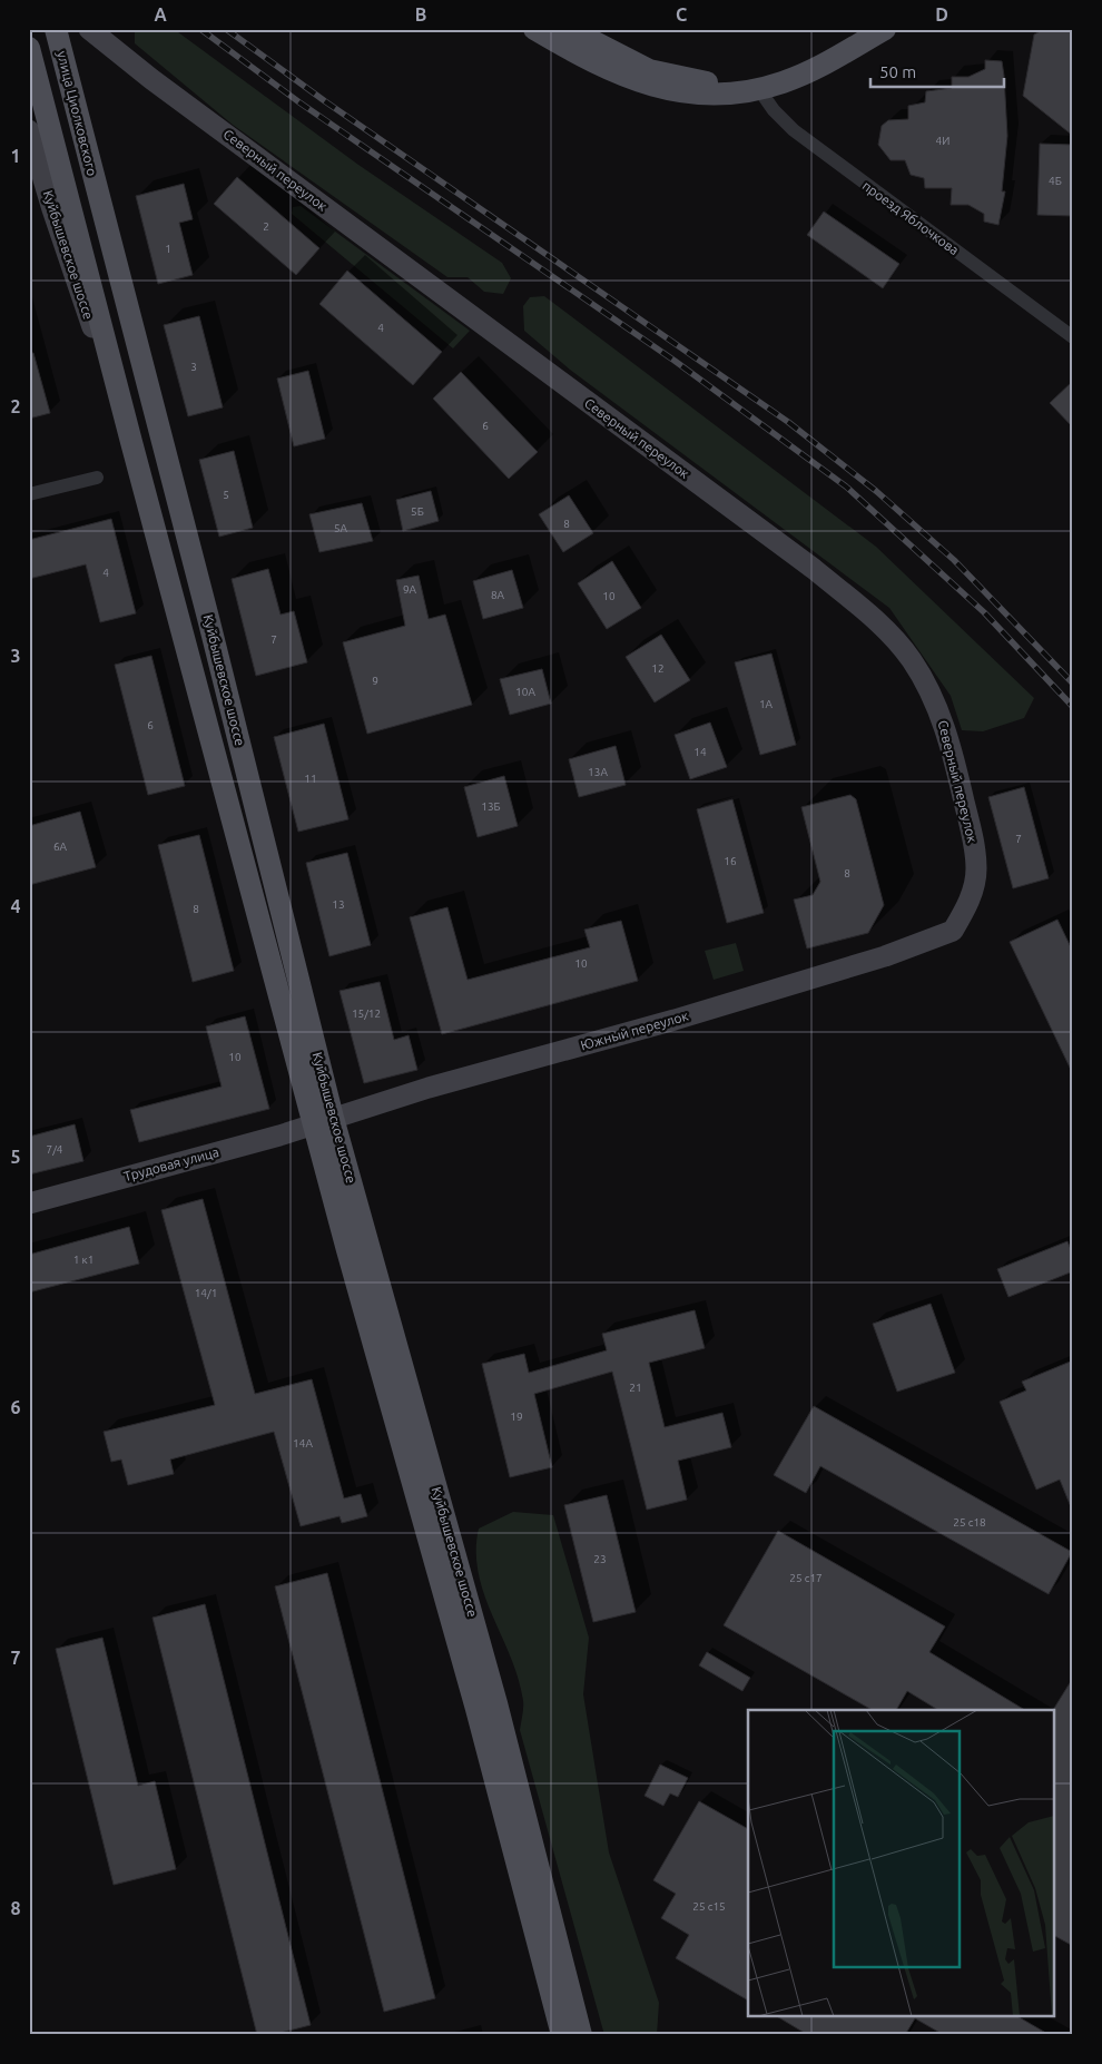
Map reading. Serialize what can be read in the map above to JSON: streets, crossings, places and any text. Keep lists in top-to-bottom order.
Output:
{
  "streets": {
    "main road": [
      "улица Циолковского",
      "Северный переулок",
      "Куйбышевское шоссе",
      "Южный переулок",
      "Трудовая улица"
    ],
    "street": ["проезд Яблочкова"]
  },
  "crossings": [
    ["улица Циолковского", "Куйбышевское шоссе"],
    ["Северный переулок", "Южный переулок"],
    ["Куйбышевское шоссе", "Южный переулок"],
    ["Куйбышевское шоссе", "Трудовая улица"],
    ["Южный переулок", "Трудовая улица"]
  ],
  "house_numbers": [
    "4И",
    "4Б",
    "2",
    "1",
    "4",
    "3",
    "6",
    "5",
    "5Б",
    "8",
    "5А",
    "4",
    "9А",
    "8А",
    "10",
    "7",
    "12",
    "9",
    "10А",
    "1А",
    "6",
    "14",
    "13А",
    "11",
    "13Б",
    "7",
    "6А",
    "16",
    "8",
    "13",
    "8",
    "10",
    "15/12",
    "10",
    "7/4",
    "1 к1",
    "14/1",
    "21",
    "19",
    "14А",
    "25 с18",
    "23",
    "25 с17",
    "25 с15"
  ],
  "scale_bar": "50 m",
  "grid": {
    "columns": [
      "A",
      "B",
      "C",
      "D"
    ],
    "rows": [
      "1",
      "2",
      "3",
      "4",
      "5",
      "6",
      "7",
      "8"
    ]
  }
}
